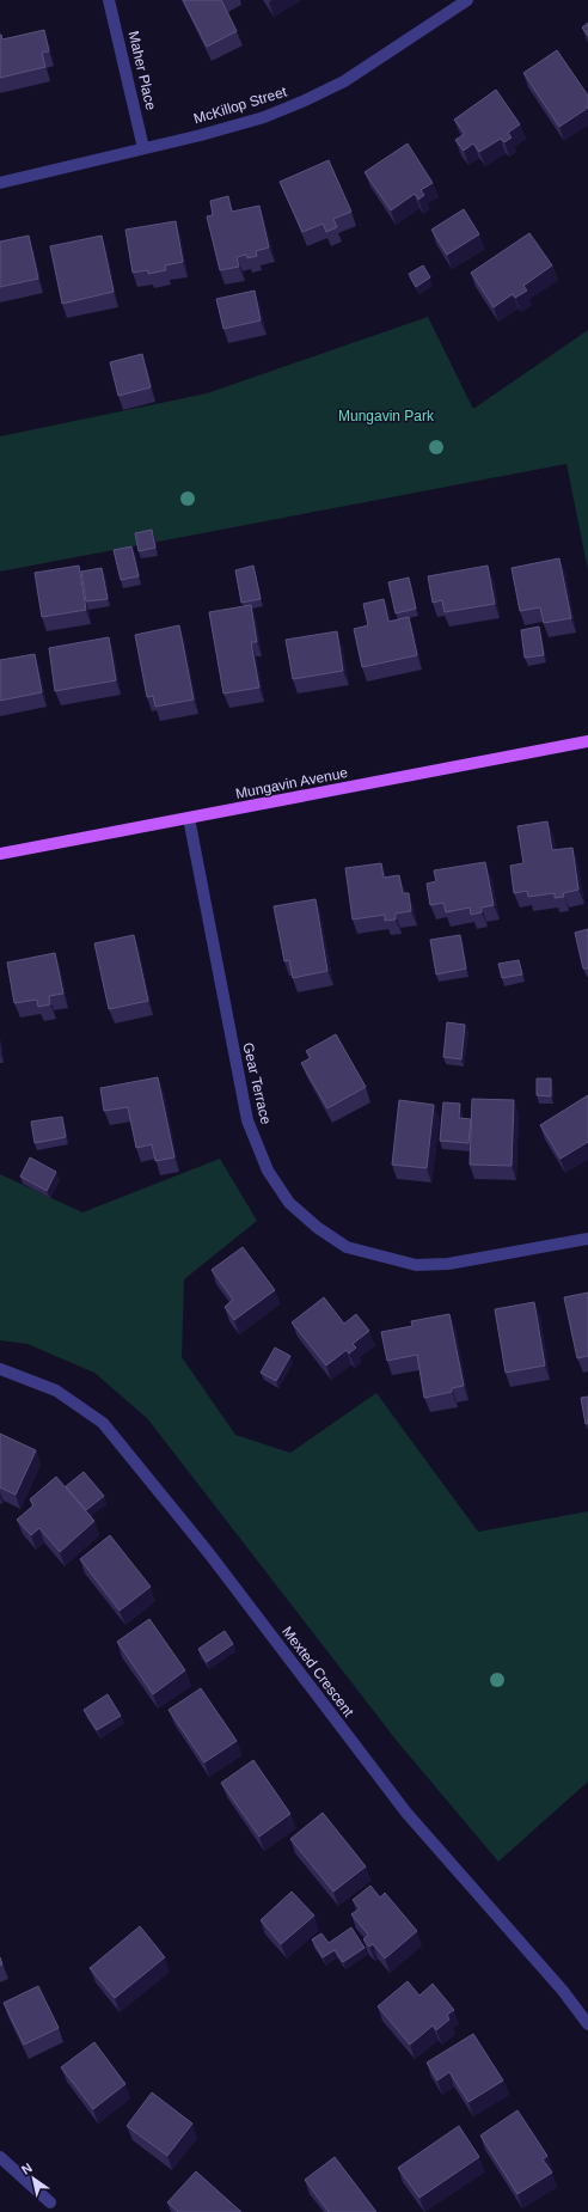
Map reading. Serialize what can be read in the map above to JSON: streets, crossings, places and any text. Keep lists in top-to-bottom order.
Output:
{
  "streets": {
    "main road": ["Mungavin Avenue"],
    "street": [
      "Maher Place",
      "McKillop Street",
      "Gear Terrace",
      "Mexted Crescent"
    ]
  },
  "crossings": [
    ["Maher Place", "McKillop Street"],
    ["Mungavin Avenue", "Gear Terrace"]
  ],
  "parks": ["Mungavin Park"],
  "north": "top left"
}
